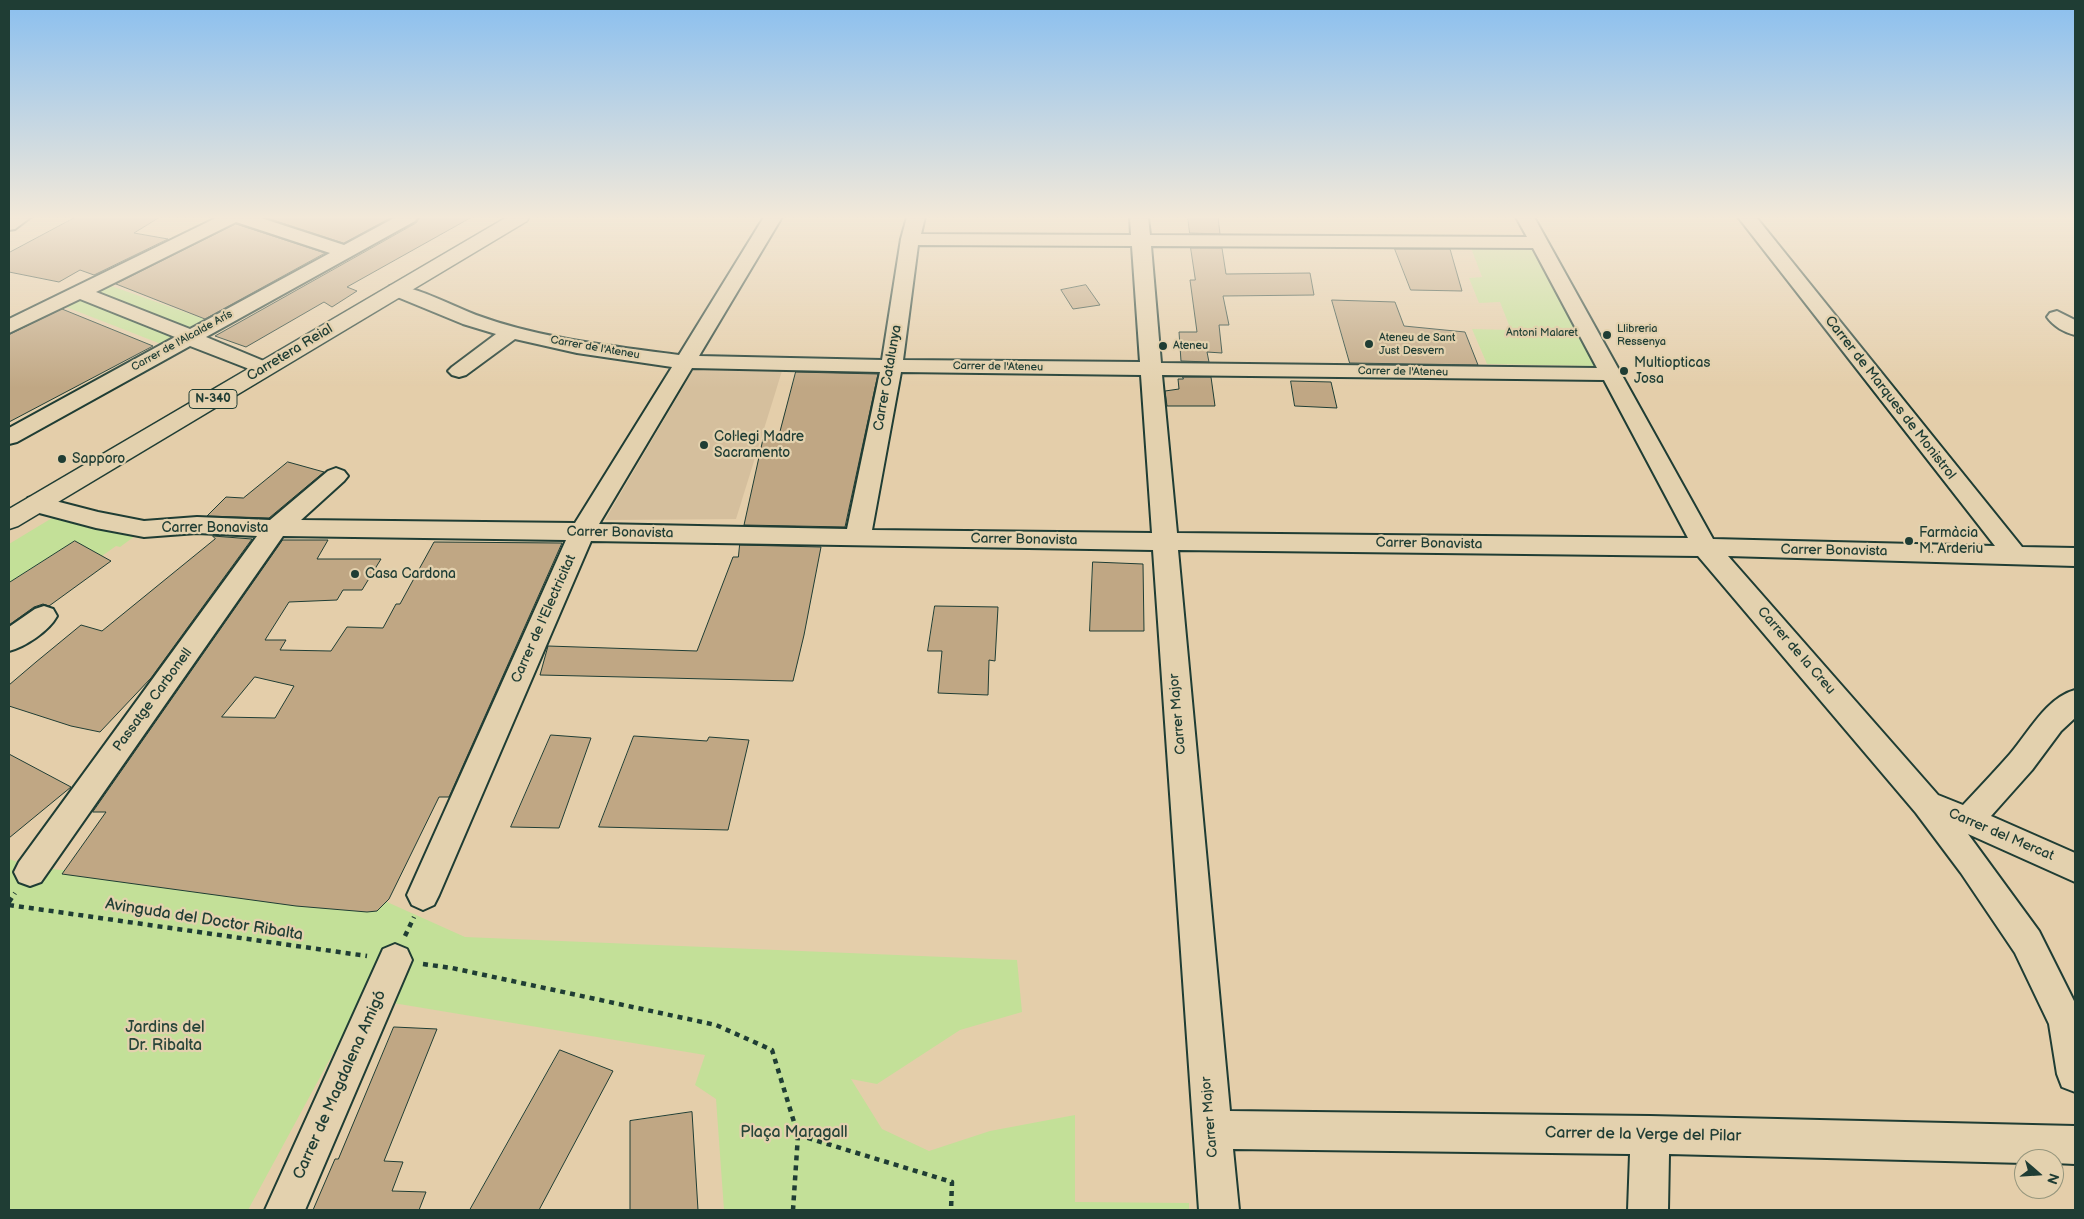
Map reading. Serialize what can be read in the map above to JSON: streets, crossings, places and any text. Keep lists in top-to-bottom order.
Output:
{
  "streets": {
    "main road": ["Carretera Reial", "N-340"],
    "street": [
      "Carrer de l'Alcalde Arís",
      "Carrer de l'Ateneu",
      "Carrer Catalunya",
      "Carrer de Marques de Monistrol",
      "Carrer Bonavista",
      "Carrer de l'Electricitat",
      "Carrer de la Creu",
      "Passatge Carbonell",
      "Carrer Major",
      "Carrer del Mercat",
      "Carrer de Magdalena Amigó",
      "Carrer de la Verge del Pilar"
    ],
    "path": ["Avinguda del Doctor Ribalta"]
  },
  "crossings": [
    ["Carrer de l'Ateneu", "Carretera Reial"],
    ["Carrer de l'Ateneu", "Carrer Catalunya"],
    ["Carrer de l'Ateneu", "Carrer de l'Electricitat"],
    ["Carrer de l'Ateneu", "Carrer de la Creu"],
    ["Carrer de l'Ateneu", "Carrer Major"],
    ["Carretera Reial", "Carrer Bonavista"],
    ["Carrer Catalunya", "Carrer Bonavista"],
    ["Carrer de Marques de Monistrol", "Carrer Bonavista"],
    ["Carrer Bonavista", "Carrer de l'Electricitat"],
    ["Carrer Bonavista", "Carrer de la Creu"],
    ["Carrer Bonavista", "Passatge Carbonell"],
    ["Carrer Bonavista", "Carrer Major"],
    ["Carrer de la Creu", "Carrer del Mercat"],
    ["Carrer Major", "Carrer de la Verge del Pilar"],
    ["Avinguda del Doctor Ribalta", "Carrer de Magdalena Amigó"]
  ],
  "parks": ["Antoni Malaret", "Jardins del Dr. Ribalta", "Plaça Maragall"],
  "places": [
    "Llibreria Ressenya",
    "Ateneu de Sant Just Desvern",
    "Ateneu",
    "Multiopticas Josa",
    "Col·legi Madre Sacramento",
    "Sapporo",
    "Farmàcia M. Arderiu",
    "Casa Cardona"
  ],
  "north": "right"
}
